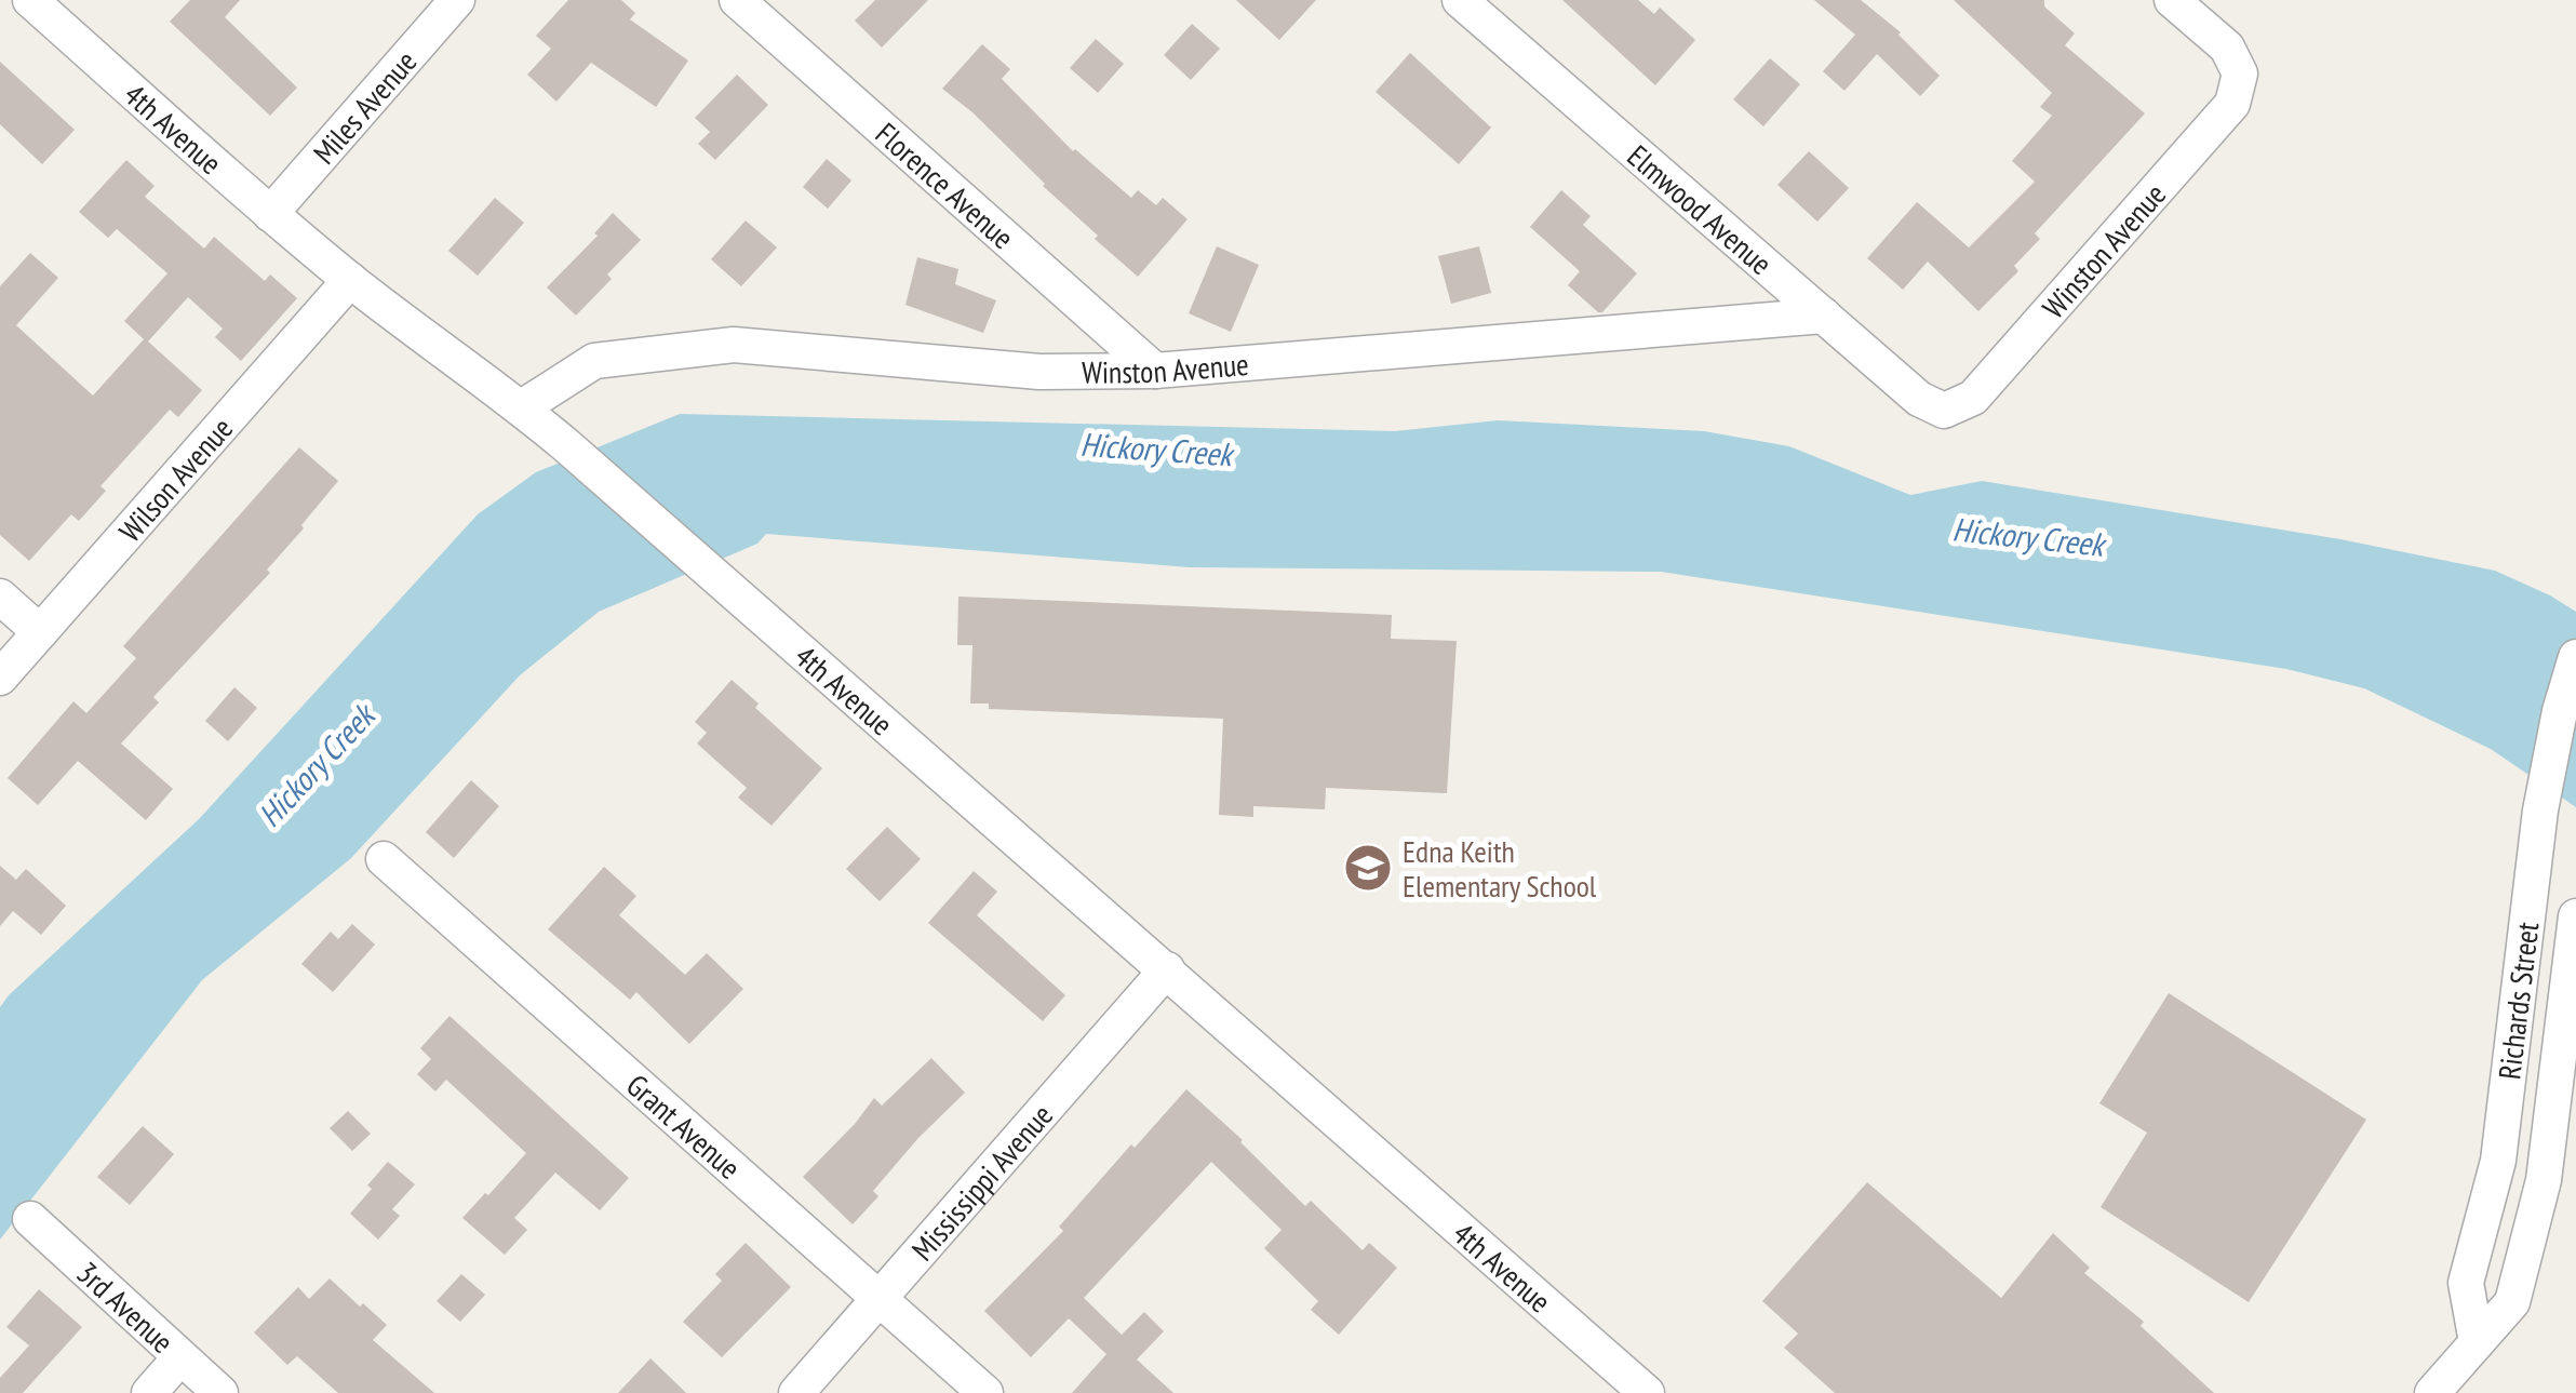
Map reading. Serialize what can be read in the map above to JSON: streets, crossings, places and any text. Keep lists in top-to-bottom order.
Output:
{
  "streets": {
    "street": [
      "Miles Avenue",
      "4th Avenue",
      "Florence Avenue",
      "Elmwood Avenue",
      "Winston Avenue",
      "Wilson Avenue",
      "Richards Street",
      "Grant Avenue",
      "Mississippi Avenue",
      "3rd Avenue"
    ]
  },
  "crossings": [
    ["Miles Avenue", "4th Avenue"],
    ["4th Avenue", "Winston Avenue"],
    ["4th Avenue", "Wilson Avenue"],
    ["4th Avenue", "Mississippi Avenue"],
    ["Florence Avenue", "Winston Avenue"],
    ["Elmwood Avenue", "Winston Avenue"],
    ["Grant Avenue", "Mississippi Avenue"]
  ],
  "water": ["Hickory Creek"],
  "places": {
    "school or university": ["Edna Keith Elementary School"]
  }
}
